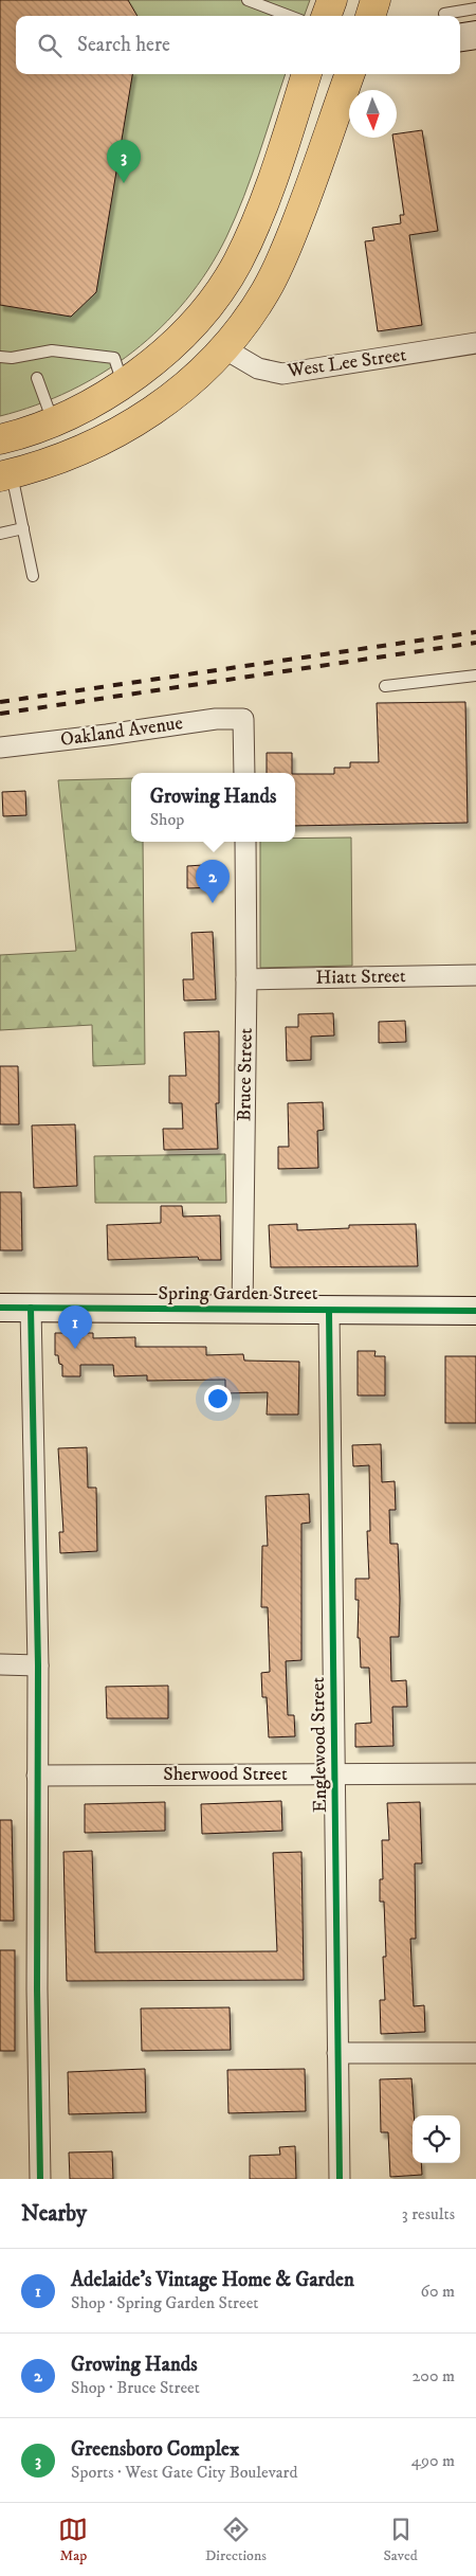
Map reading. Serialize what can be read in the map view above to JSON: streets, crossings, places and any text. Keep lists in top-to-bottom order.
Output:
{
  "streets": {
    "main road": ["Spring Garden Street"],
    "street": [
      "West Lee Street",
      "Oakland Avenue",
      "Hiatt Street",
      "Bruce Street",
      "Englewood Street",
      "Sherwood Street"
    ]
  },
  "crossings": [
    ["Hiatt Street", "Bruce Street"],
    ["Bruce Street", "Spring Garden Street"],
    ["Spring Garden Street", "Englewood Street"],
    ["Englewood Street", "Sherwood Street"]
  ],
  "north": "bottom",
  "page": {
    "search": "Search here",
    "pins": ["3", "2", "1"],
    "popup": ["Growing Hands", "Shop"],
    "heading": ["Nearby", "3 results"],
    "list": [
      {
        "mark": "1",
        "name": "Adelaide's Vintage Home & Garden",
        "note": "Shop · Spring Garden Street",
        "value": "60 m"
      },
      {
        "mark": "2",
        "name": "Growing Hands",
        "note": "Shop · Bruce Street",
        "value": "200 m"
      },
      {
        "mark": "3",
        "name": "Greensboro Complex",
        "note": "Sports · West Gate City Boulevard",
        "value": "490 m"
      }
    ],
    "nav": ["Map", "Directions", "Saved"]
  }
}
